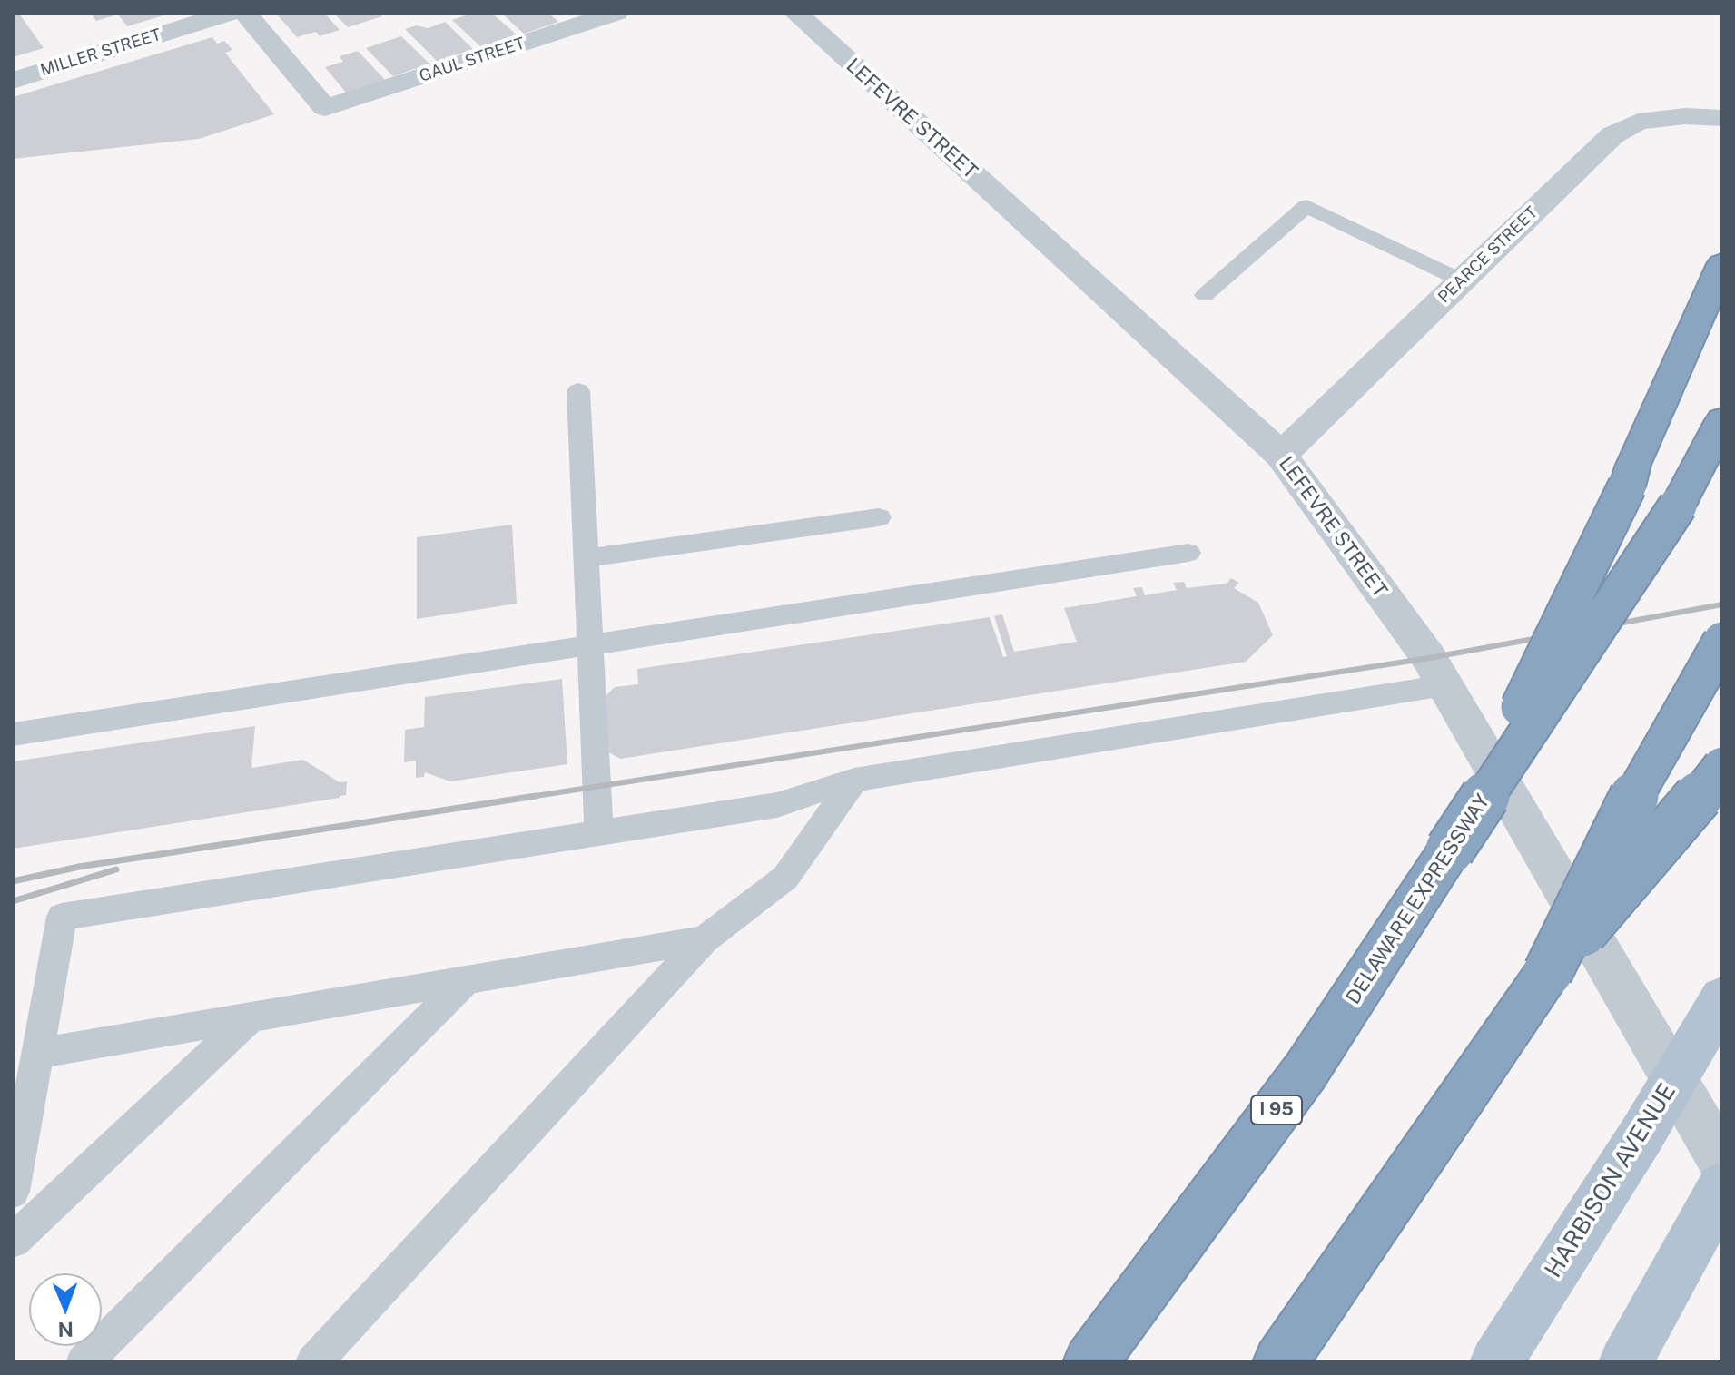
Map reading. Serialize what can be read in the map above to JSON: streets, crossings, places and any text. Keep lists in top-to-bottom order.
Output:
{
  "streets": {
    "highway": ["DELAWARE EXPRESSWAY", "I 95"],
    "main road": ["HARBISON AVENUE"],
    "street": [
      "MILLER STREET",
      "GAUL STREET",
      "LEFEVRE STREET",
      "PEARCE STREET"
    ]
  },
  "crossings": [
    ["LEFEVRE STREET", "PEARCE STREET"],
    ["LEFEVRE STREET", "HARBISON AVENUE"]
  ],
  "north": "bottom"
}
